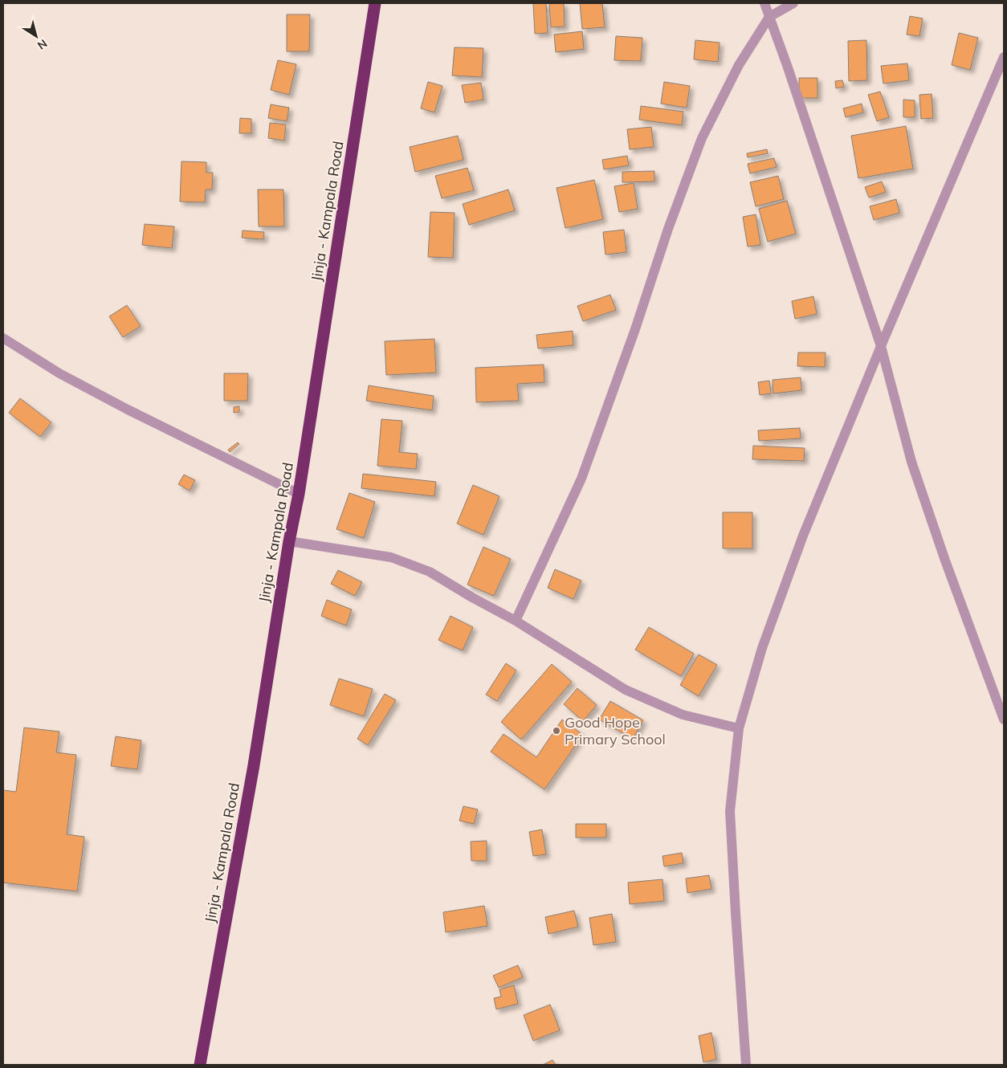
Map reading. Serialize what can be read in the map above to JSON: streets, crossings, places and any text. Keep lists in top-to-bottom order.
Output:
{
  "streets": {
    "highway": ["Jinja - Kampala Road"]
  },
  "places": ["Good Hope Primary School"],
  "north": "bottom right"
}
